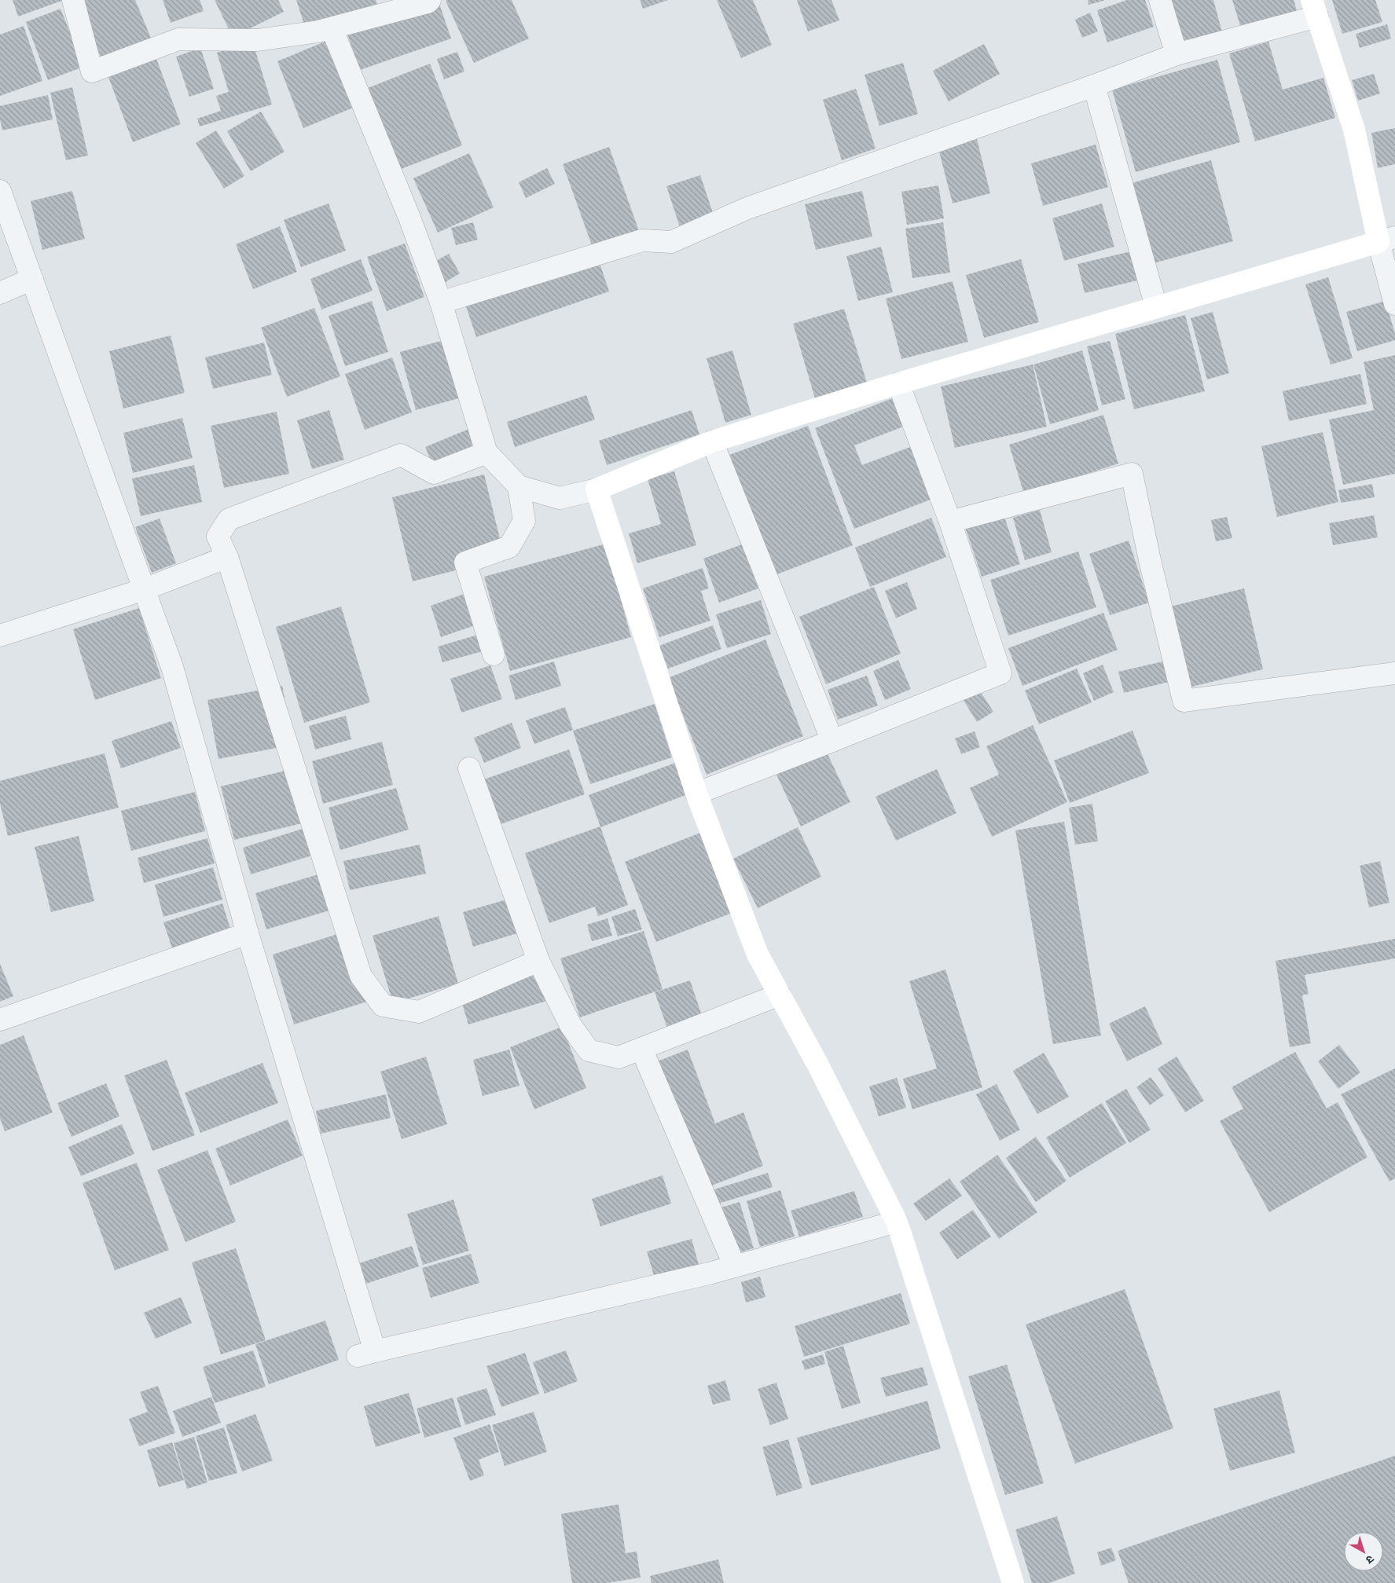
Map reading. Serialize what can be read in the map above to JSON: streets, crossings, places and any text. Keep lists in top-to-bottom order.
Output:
{
  "north": "bottom right"
}
